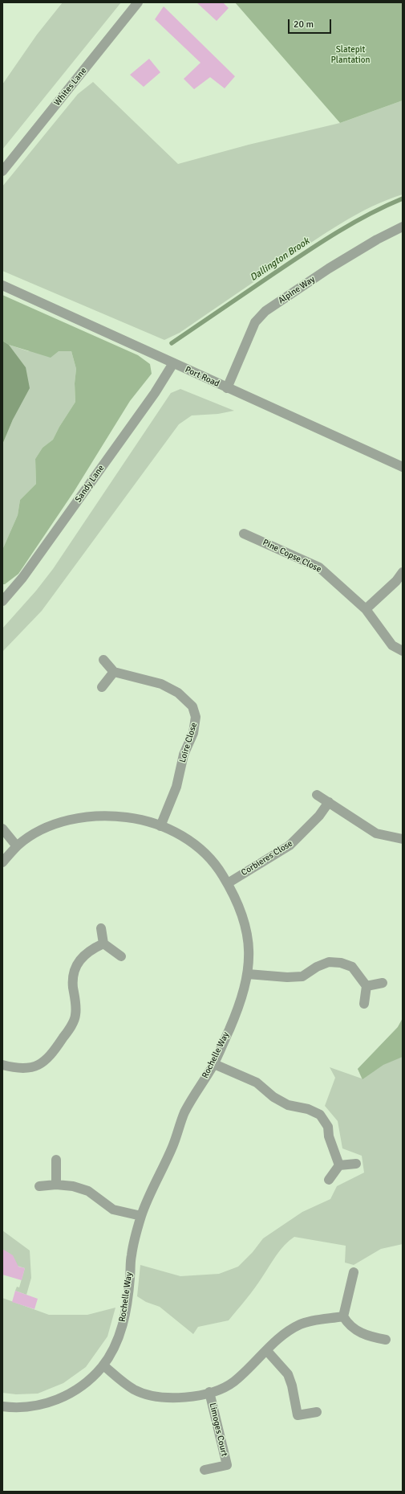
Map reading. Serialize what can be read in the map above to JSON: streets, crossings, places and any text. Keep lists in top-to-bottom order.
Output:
{
  "streets": {
    "street": [
      "Whites Lane",
      "Alpine Way",
      "Port Road",
      "Sandy Lane",
      "Pine Copse Close",
      "Loire Close",
      "Corbieres Close",
      "Rochelle Way",
      "Limoges Court"
    ]
  },
  "crossings": [
    ["Alpine Way", "Port Road"],
    ["Port Road", "Sandy Lane"],
    ["Loire Close", "Rochelle Way"],
    ["Corbieres Close", "Rochelle Way"],
    ["Rochelle Way", "Limoges Court"]
  ],
  "water": ["Dallington Brook"],
  "parks": ["Slatepit Plantation"],
  "scale_bar": "20 m"
}
